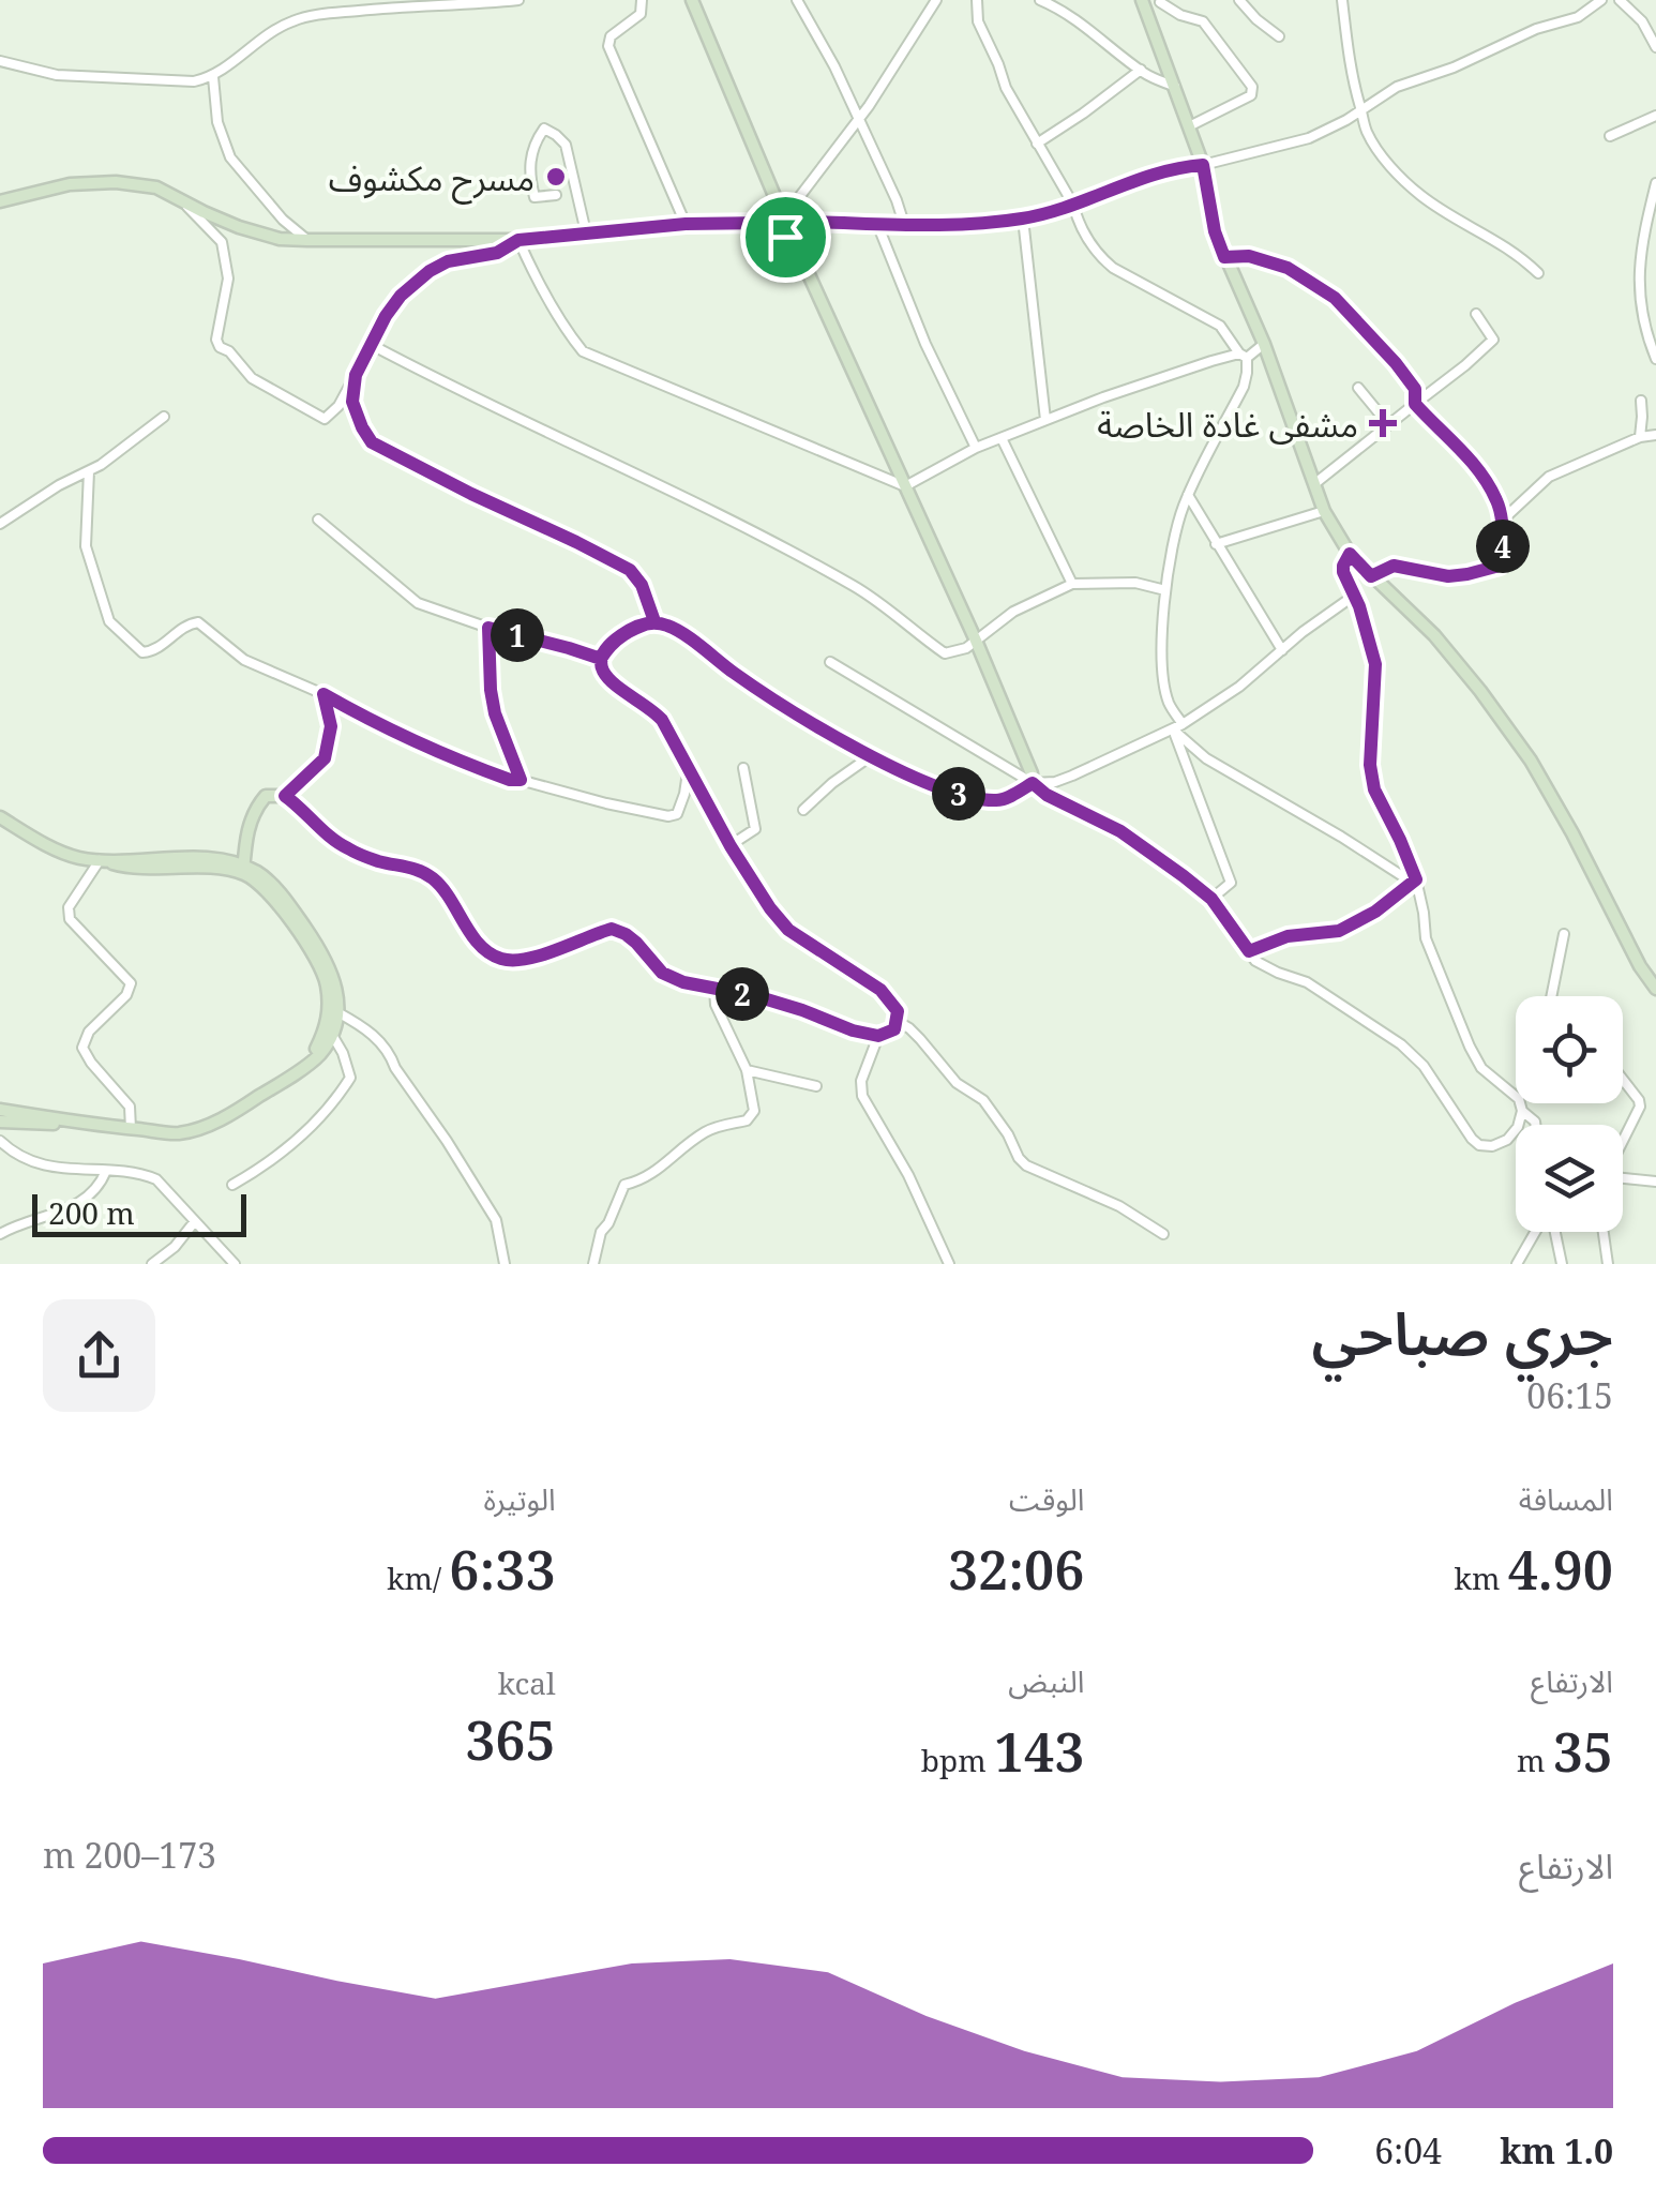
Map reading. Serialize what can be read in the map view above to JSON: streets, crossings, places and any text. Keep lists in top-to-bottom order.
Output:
{
  "places": {
    "other": ["مسرح مكشوف"],
    "health": ["مشفى غادة الخاصة"]
  },
  "scale_bar": "200 m",
  "page": {
    "pins": [
      "4",
      "1",
      "3",
      "2"
    ],
    "scale": "200 m",
    "heading": ["جري صباحي", "06:15"],
    "stats": [
      ["المسافة", "4.90 km"],
      ["الوقت", "32:06"],
      ["الوتيرة", "6:33 /km"],
      ["الارتفاع", "35 m"],
      ["النبض", "143 bpm"],
      ["kcal", "365"]
    ],
    "chart": ["الارتفاع", "173–200 m"],
    "list": [
      {
        "name": "1.0 km",
        "note": "6:04"
      }
    ]
  }
}
